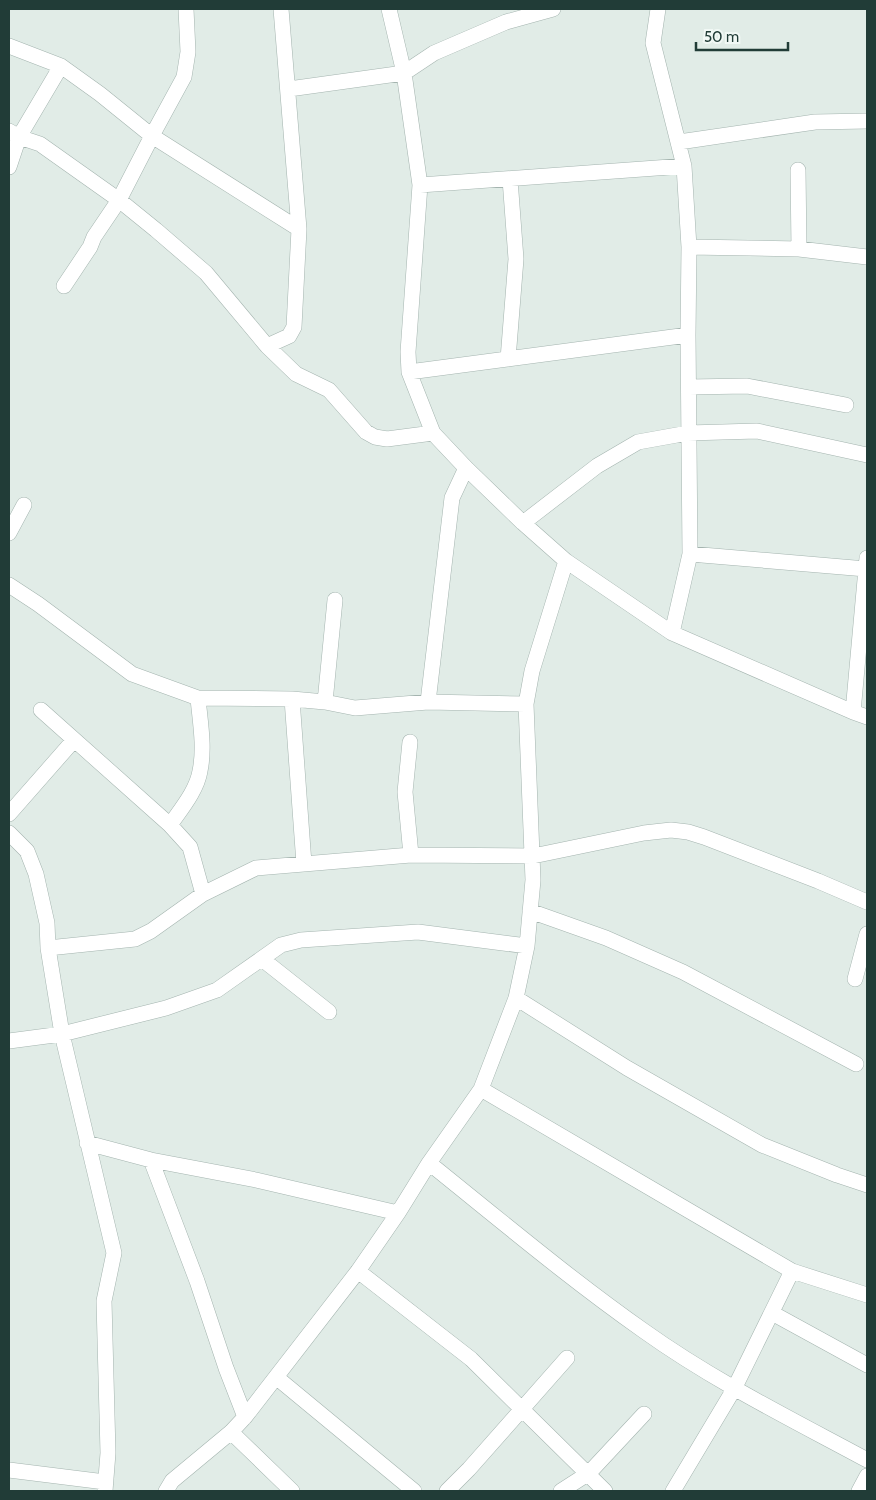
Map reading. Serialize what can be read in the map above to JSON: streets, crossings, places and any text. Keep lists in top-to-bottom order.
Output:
{
  "scale_bar": "50 m"
}
